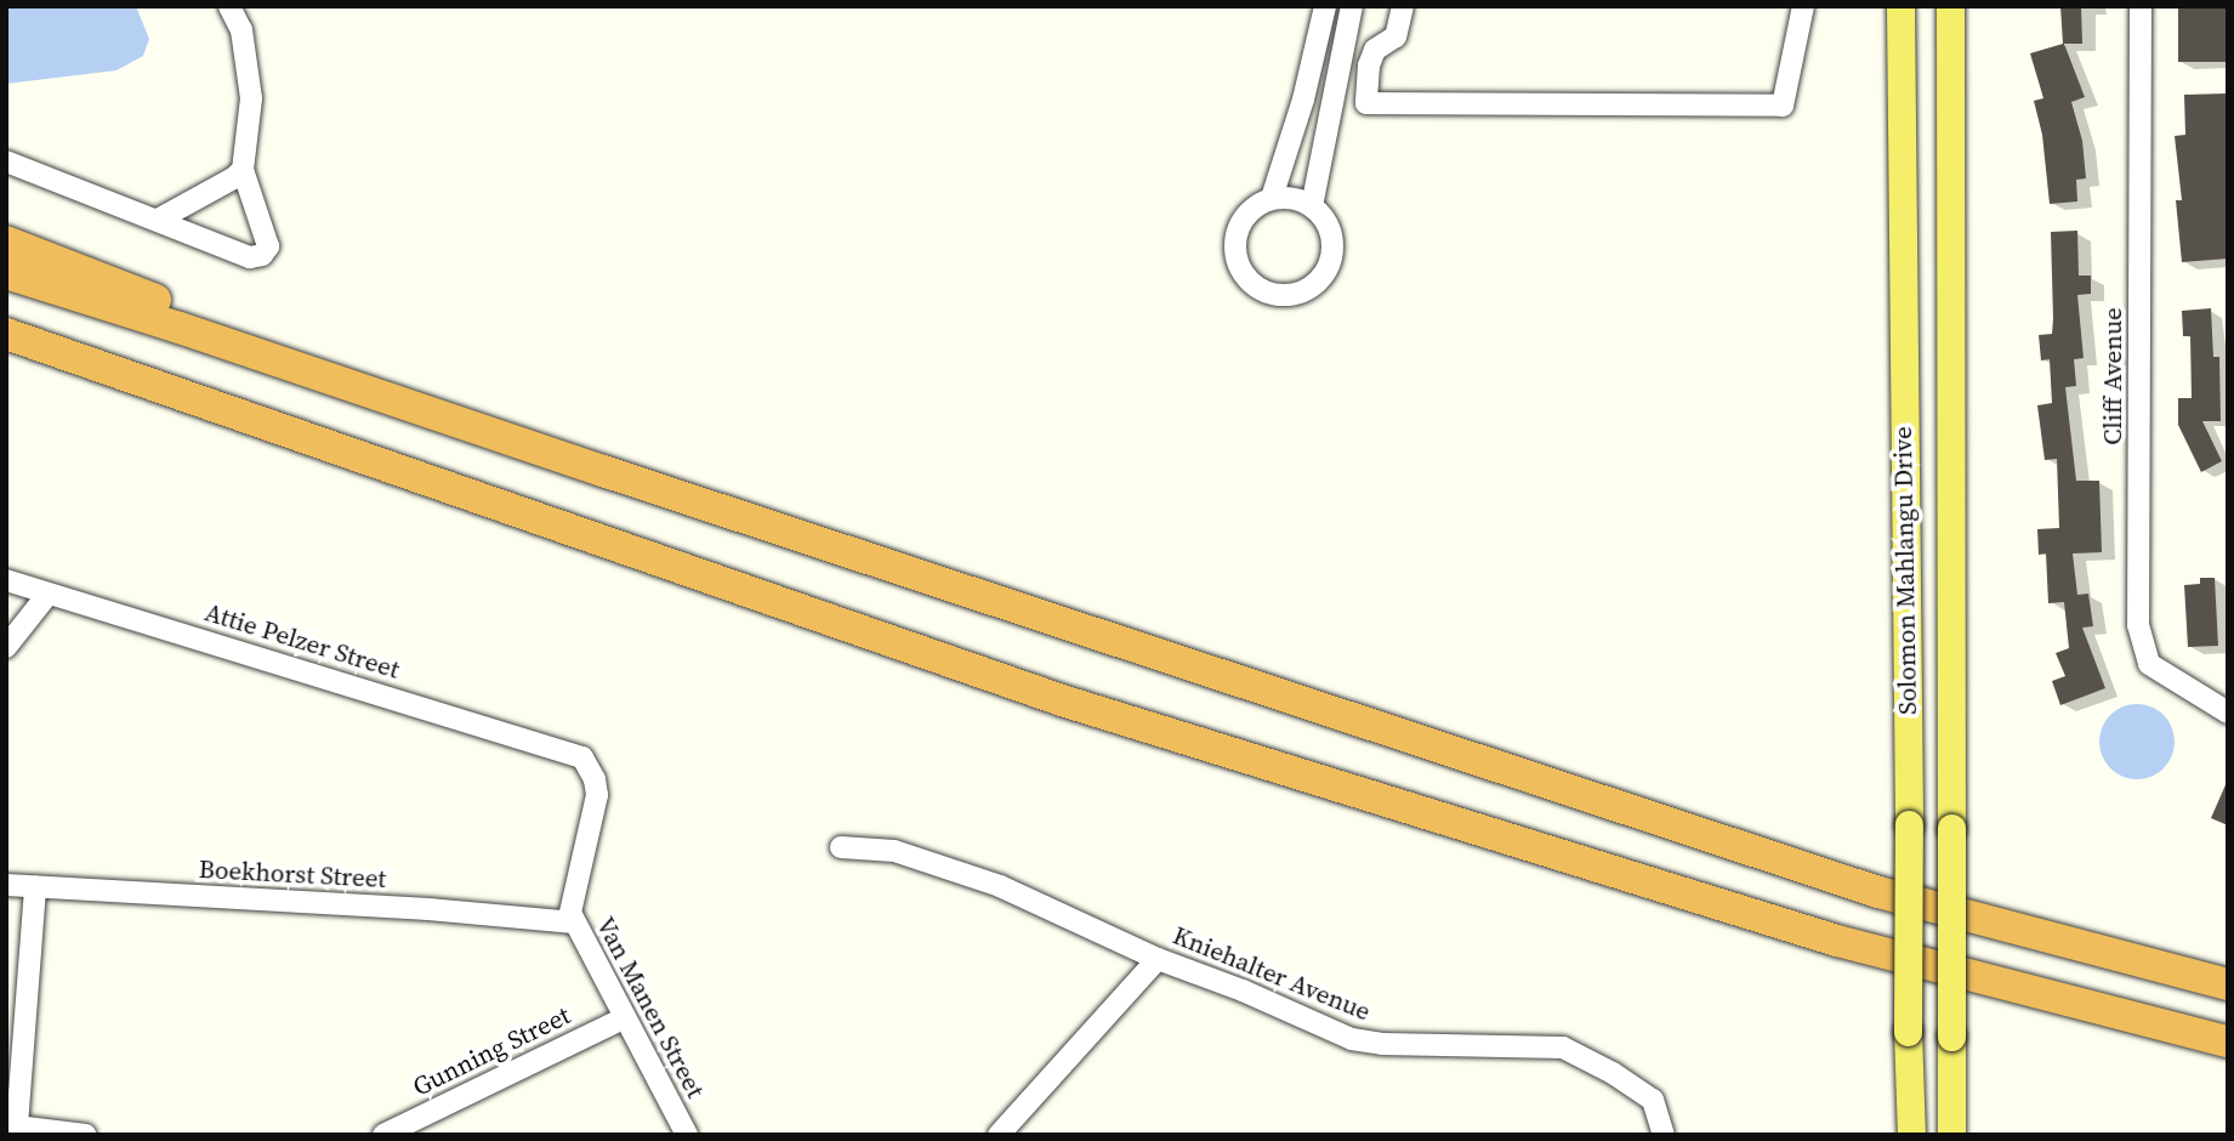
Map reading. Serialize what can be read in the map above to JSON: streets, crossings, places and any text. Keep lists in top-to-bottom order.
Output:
{
  "streets": {
    "main road": ["Solomon Mahlangu Drive"],
    "street": [
      "Cliff Avenue",
      "Attie Pelzer Street",
      "Boekhorst Street",
      "Kniehalter Avenue",
      "Van Manen Street",
      "Gunning Street"
    ]
  },
  "crossings": [
    ["Attie Pelzer Street", "Van Manen Street"],
    ["Boekhorst Street", "Van Manen Street"],
    ["Van Manen Street", "Gunning Street"]
  ]
}
